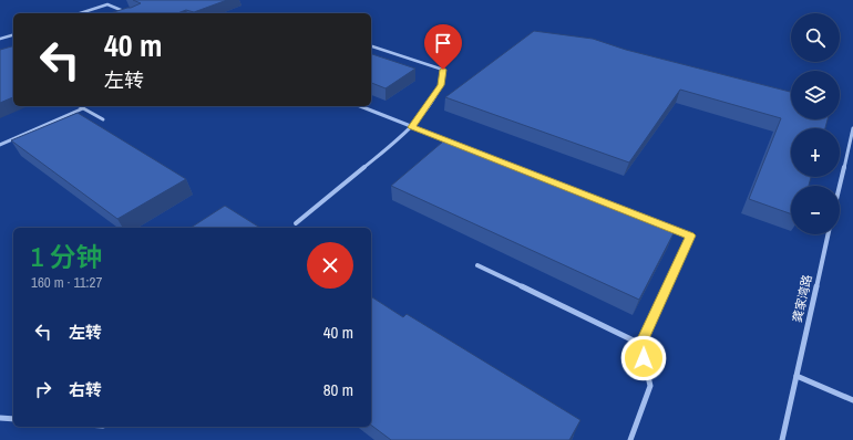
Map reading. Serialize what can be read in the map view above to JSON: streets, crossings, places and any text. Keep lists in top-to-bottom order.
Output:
{
  "streets": {
    "street": ["龚家湾路"]
  },
  "page": {
    "map_buttons": ["+", "−"],
    "turn": ["40 m", "左转"],
    "heading": ["1 分钟", "160 m · 11:27"],
    "list": [
      {
        "name": "左转",
        "value": "40 m"
      },
      {
        "name": "右转",
        "value": "80 m"
      }
    ]
  }
}
